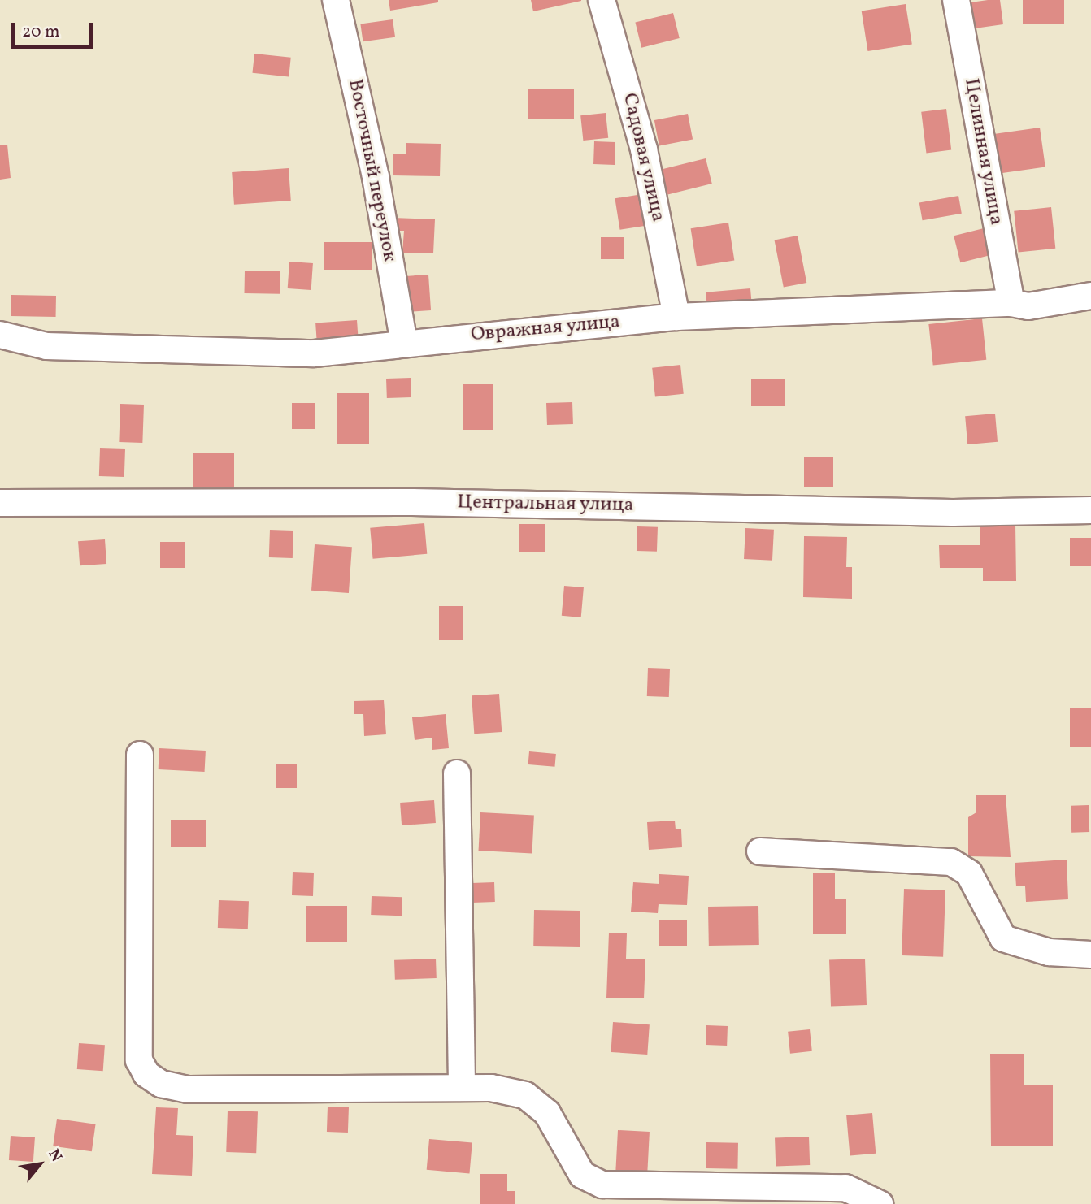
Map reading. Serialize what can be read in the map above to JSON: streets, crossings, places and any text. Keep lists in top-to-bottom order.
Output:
{
  "streets": {
    "street": [
      "Целинная улица",
      "Садовая улица",
      "Восточный переулок",
      "Овражная улица",
      "Центральная улица"
    ]
  },
  "crossings": [
    ["Целинная улица", "Овражная улица"],
    ["Садовая улица", "Овражная улица"],
    ["Восточный переулок", "Овражная улица"]
  ],
  "scale_bar": "20 m",
  "north": "top right"
}
